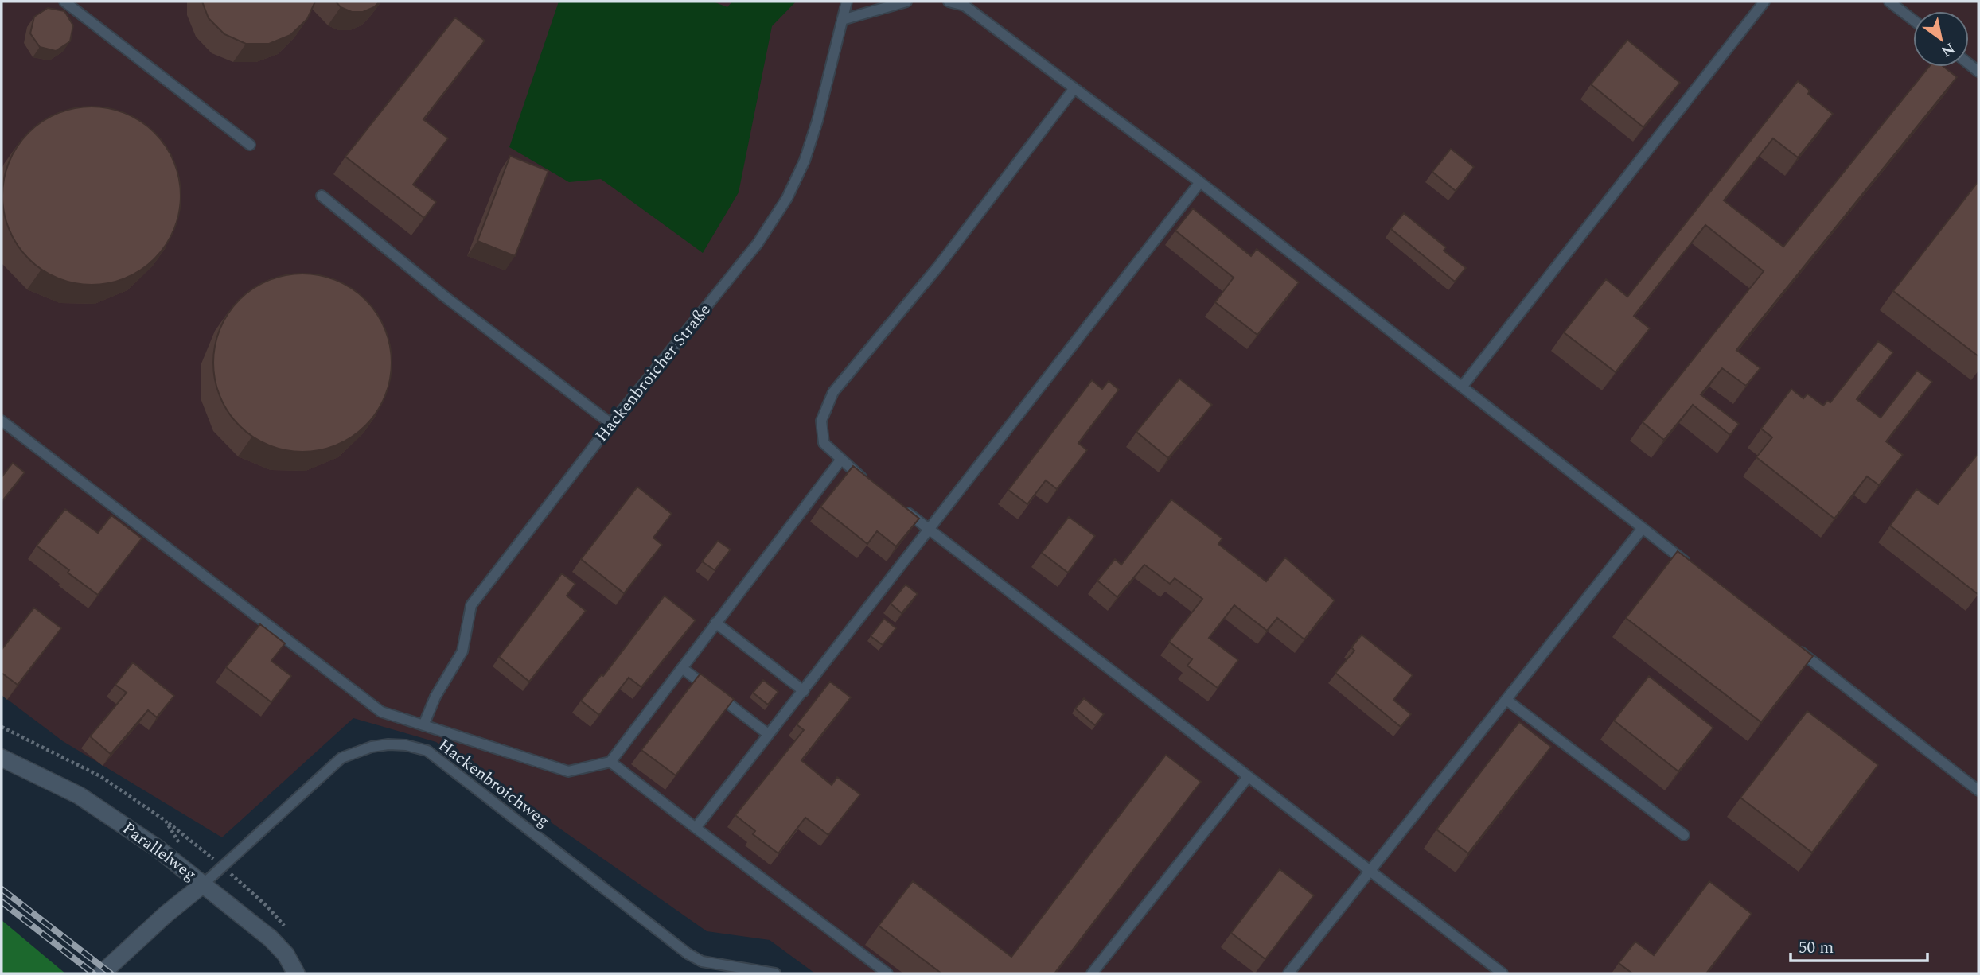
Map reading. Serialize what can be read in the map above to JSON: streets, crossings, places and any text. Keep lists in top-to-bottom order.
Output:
{
  "streets": {
    "street": ["Parallelweg"],
    "lane": ["Hackenbroicher Straße", "Hackenbroichweg"]
  },
  "crossings": [
    ["Hackenbroichweg", "Parallelweg"]
  ],
  "scale_bar": "50 m",
  "north": "bottom right"
}
